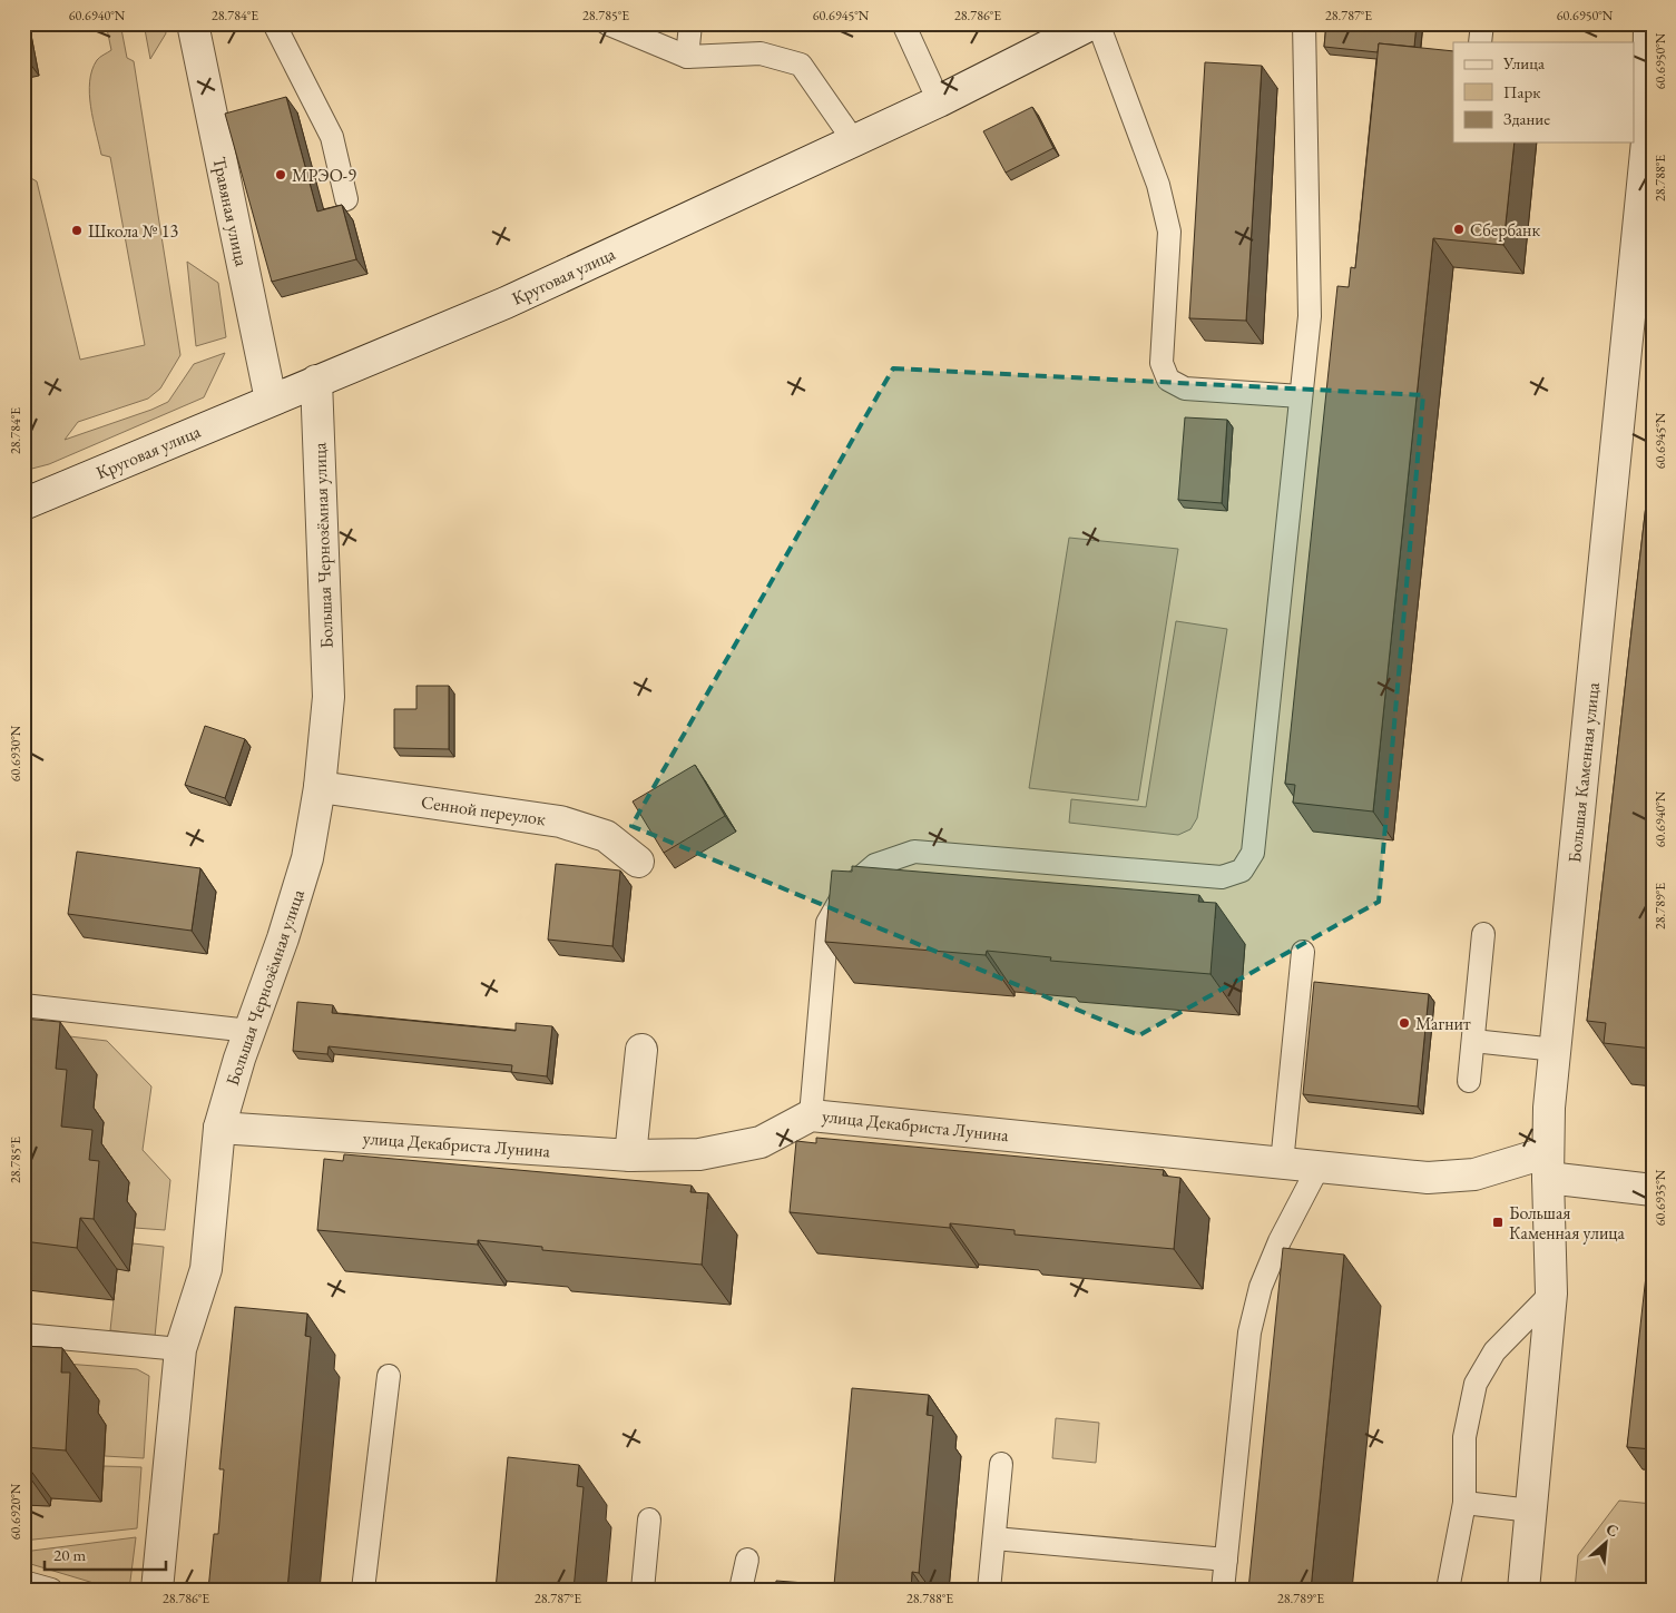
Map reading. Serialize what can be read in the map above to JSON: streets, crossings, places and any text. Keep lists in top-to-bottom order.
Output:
{
  "streets": {
    "street": [
      "Травяная улица",
      "Круговая улица",
      "Большая Чернозёмная улица",
      "Большая Каменная улица",
      "Сенной переулок",
      "улица Декабриста Лунина"
    ]
  },
  "crossings": [
    ["Травяная улица", "Круговая улица"],
    ["Круговая улица", "Большая Чернозёмная улица"],
    ["Большая Чернозёмная улица", "Сенной переулок"],
    ["Большая Чернозёмная улица", "улица Декабриста Лунина"],
    ["Большая Каменная улица", "улица Декабриста Лунина"]
  ],
  "places": {
    "other": [
      "МРЭО-9",
      "Сбербанк",
      "Школа № 13",
      "Магнит"
    ],
    "transit": ["Большая Каменная улица"]
  },
  "legend": ["Улица", "Парк", "Здание"],
  "scale_bar": "20 m",
  "north": "top right",
  "coordinates": [
    "60.6940°N",
    "28.784°E",
    "28.785°E",
    "60.6945°N",
    "28.786°E",
    "28.787°E",
    "60.6950°N",
    "28.788°E",
    "60.6930°N",
    "28.789°E",
    "60.6935°N",
    "60.6920°N"
  ]
}
